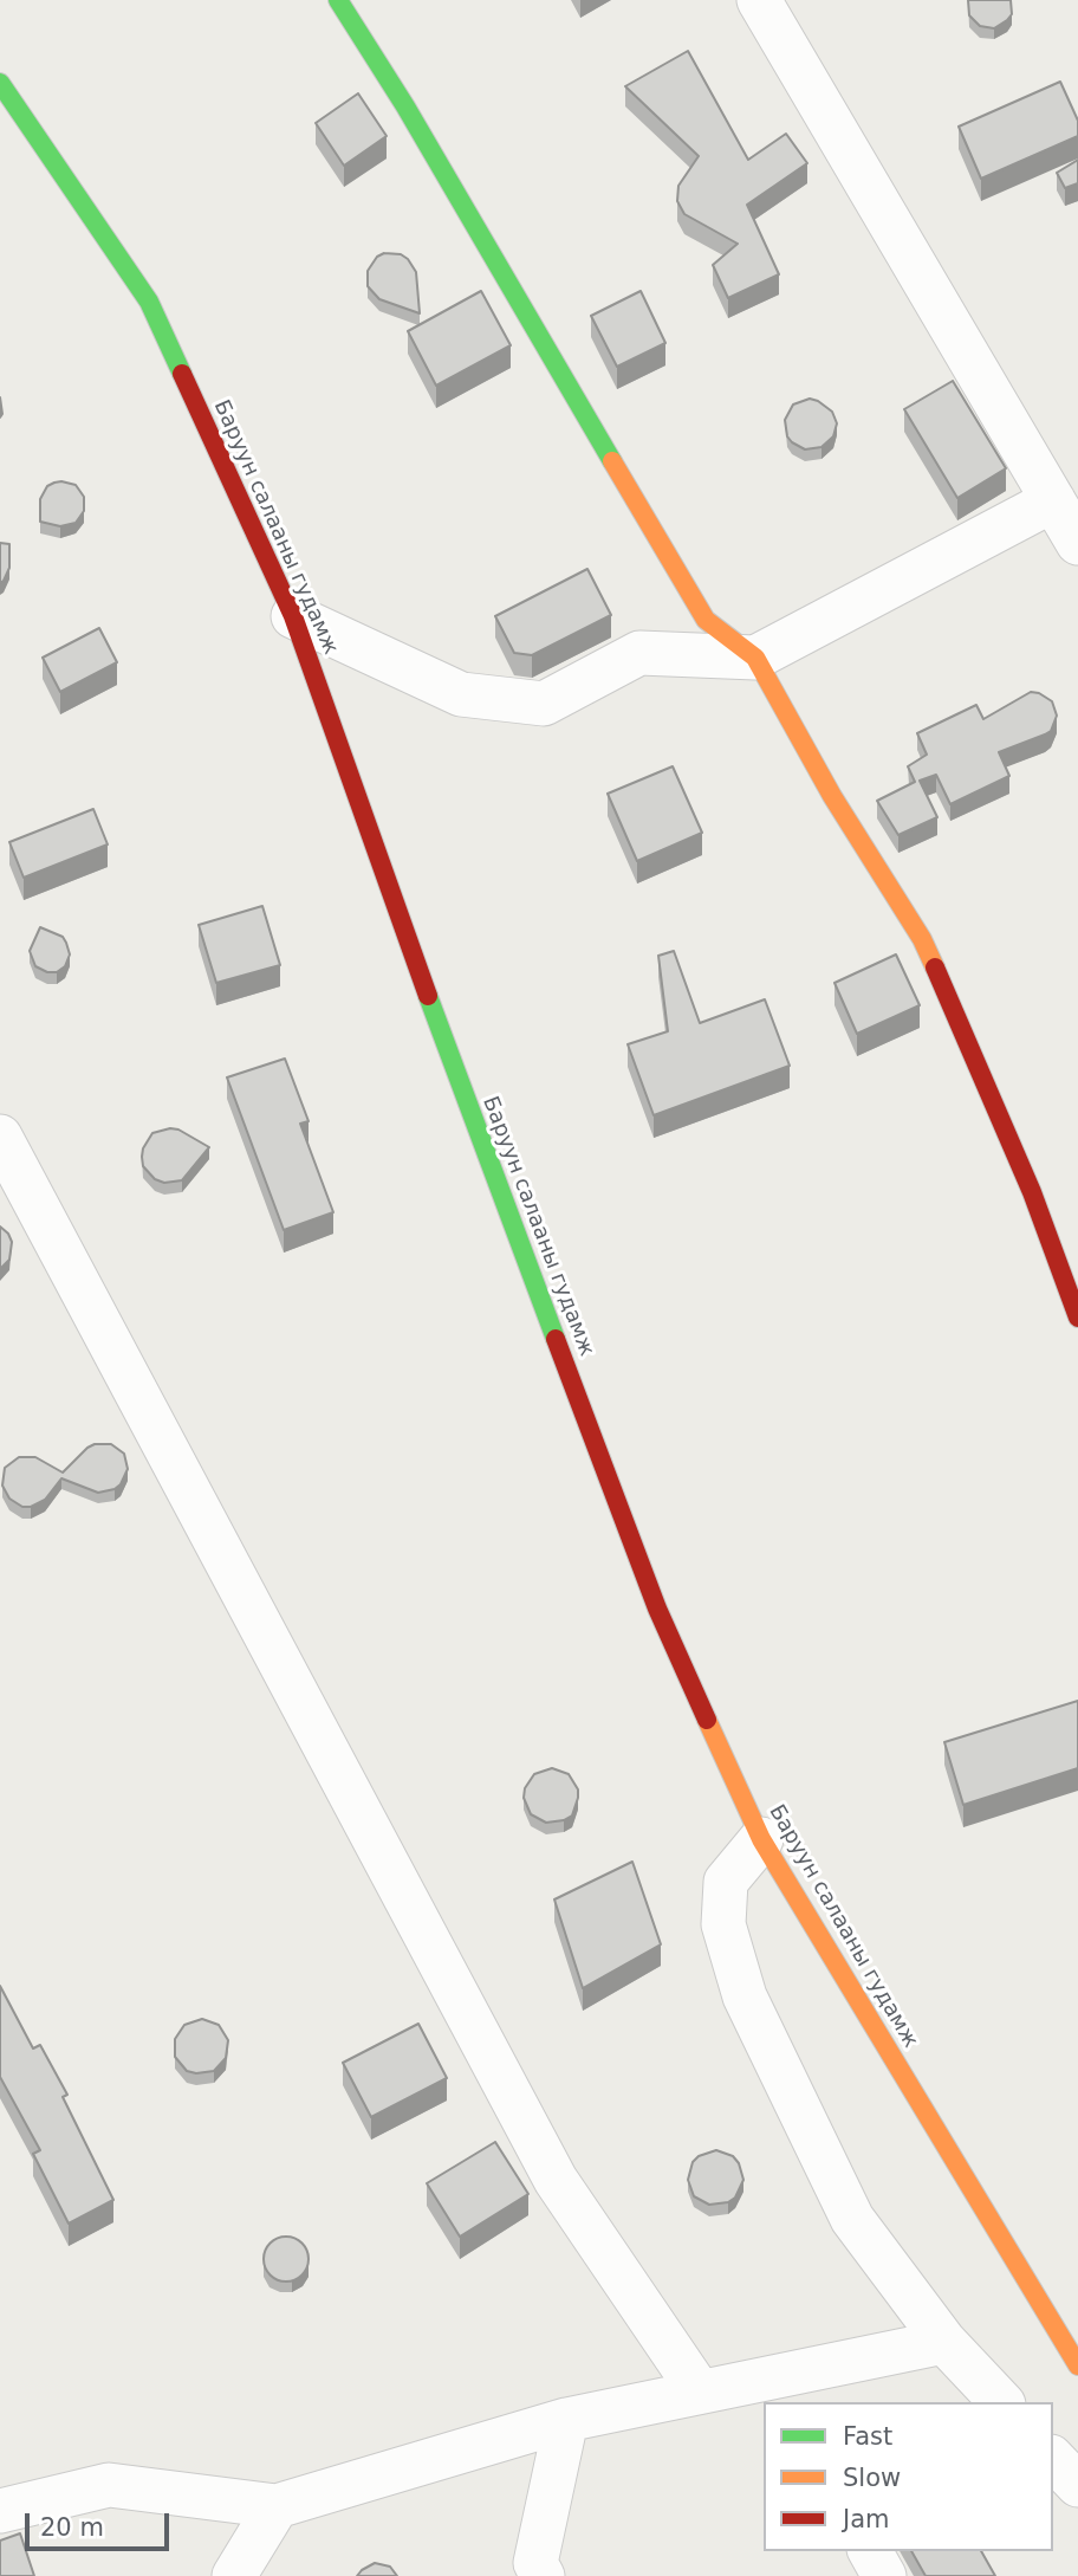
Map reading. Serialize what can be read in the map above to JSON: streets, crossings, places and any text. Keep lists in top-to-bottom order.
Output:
{
  "streets": {
    "main road": ["Баруун салааны гудамж"]
  },
  "legend": ["Fast", "Slow", "Jam"],
  "scale_bar": "20 m"
}
